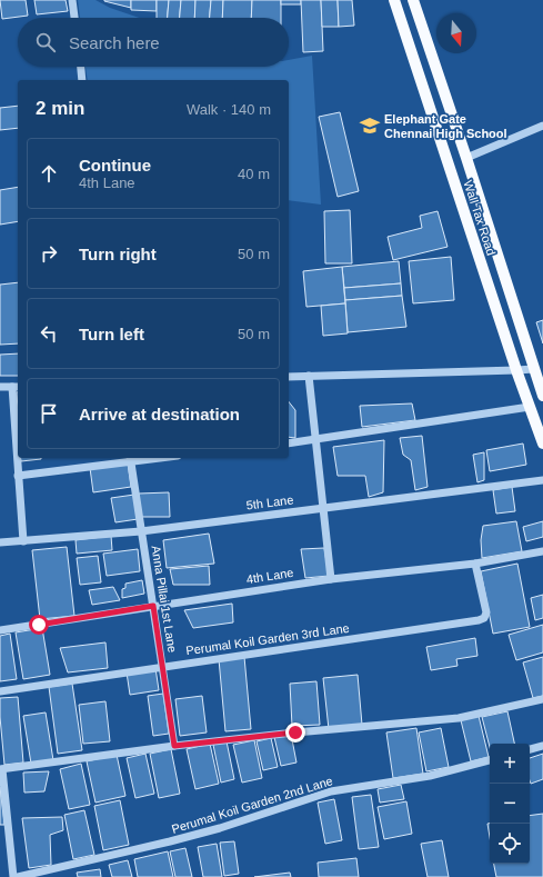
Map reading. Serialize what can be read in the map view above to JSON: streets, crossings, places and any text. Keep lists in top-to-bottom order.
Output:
{
  "streets": {
    "main road": ["Wall Tax Road"],
    "street": [
      "5th Lane",
      "4th Lane",
      "Anna Pillai 1st Lane",
      "Perumal Koil Garden 3rd Lane",
      "Perumal Koil Garden 2nd Lane"
    ]
  },
  "crossings": [
    ["5th Lane", "Anna Pillai 1st Lane"],
    ["4th Lane", "Anna Pillai 1st Lane"],
    ["4th Lane", "Perumal Koil Garden 3rd Lane"],
    ["Anna Pillai 1st Lane", "Perumal Koil Garden 3rd Lane"]
  ],
  "places": {
    "school or university": ["Elephant Gate Chennai High School"]
  },
  "north": "bottom",
  "page": {
    "search": "Search here",
    "heading": ["2 min", "Walk · 140 m"],
    "list": [
      ["Continue", "4th Lane", "40 m"],
      ["Turn right", "50 m"],
      ["Turn left", "50 m"],
      "Arrive at destination"
    ],
    "map_buttons": ["+", "−"]
  }
}
